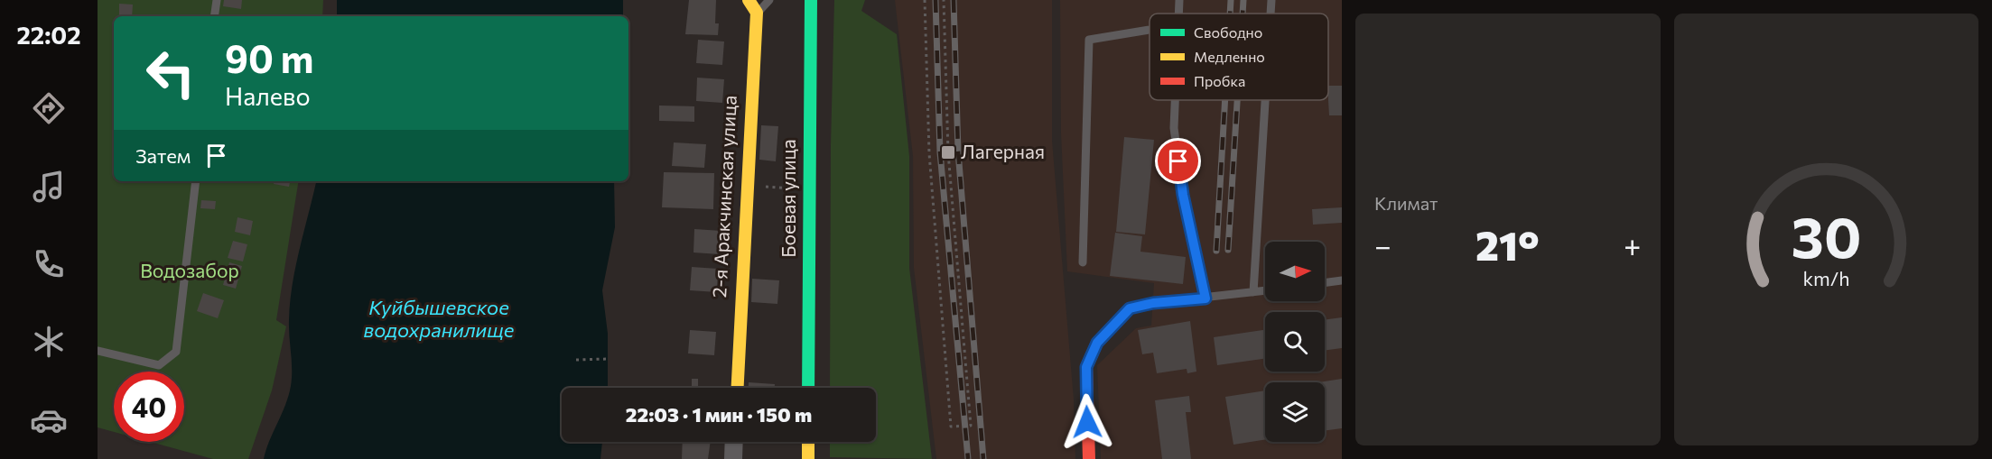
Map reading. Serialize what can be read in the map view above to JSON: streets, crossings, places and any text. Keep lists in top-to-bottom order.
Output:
{
  "streets": {
    "street": ["2-я Аракчинская улица", "Боевая улица"]
  },
  "water": ["Куйбышевское водохранилище"],
  "parks": ["Водозабор"],
  "places": {
    "transit": ["Лагерная"]
  },
  "legend": ["Свободно", "Медленно", "Пробка"],
  "north": "right",
  "page": {
    "tabs": "22:02",
    "tile": "Климат",
    "turn": ["90 m", "Налево"],
    "then": "Затем",
    "heat": ["−", "21°", "+"],
    "limit": "40",
    "trip": "22:03 · 1 мин · 150 m",
    "gauge": ["30", "km/h"]
  }
}
